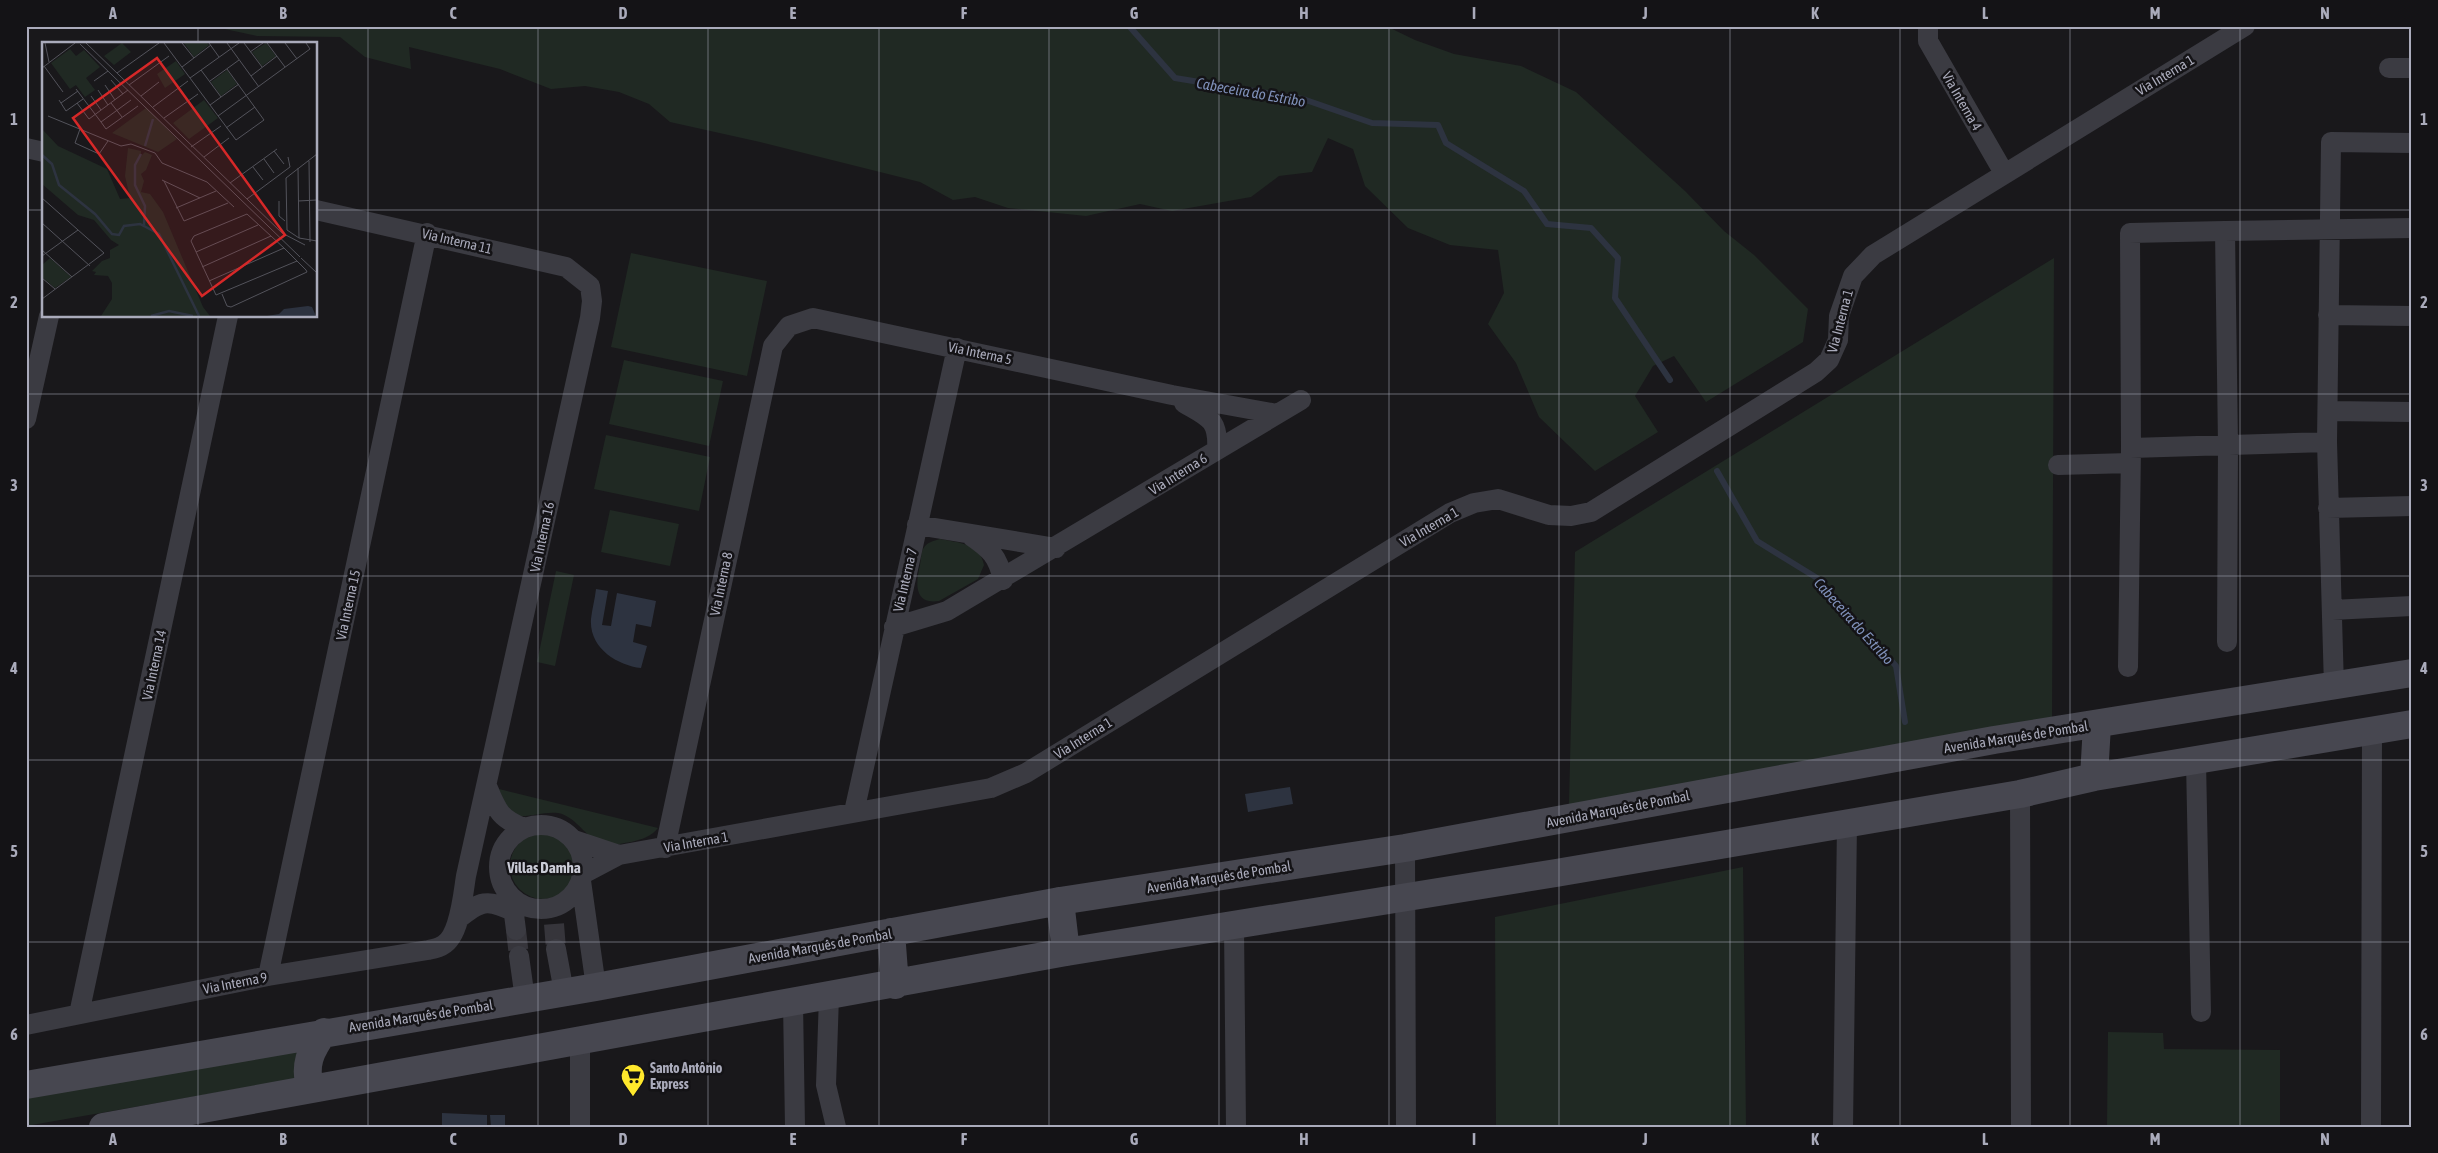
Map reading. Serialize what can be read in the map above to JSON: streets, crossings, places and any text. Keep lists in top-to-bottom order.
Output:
{
  "streets": {
    "main road": ["Avenida Marquês de Pombal"],
    "street": [
      "Via Interna 1",
      "Via Interna 4",
      "Via Interna 11",
      "Via Interna 5",
      "Via Interna 6",
      "Via Interna 16",
      "Via Interna 7",
      "Via Interna 8",
      "Via Interna 15",
      "Via Interna 14",
      "Via Interna 9"
    ]
  },
  "crossings": [
    ["Via Interna 1", "Via Interna 4"],
    ["Via Interna 1", "Via Interna 7"],
    ["Via Interna 1", "Via Interna 8"],
    ["Via Interna 11", "Via Interna 16"],
    ["Via Interna 11", "Via Interna 15"],
    ["Via Interna 5", "Via Interna 6"],
    ["Via Interna 5", "Via Interna 7"],
    ["Via Interna 5", "Via Interna 8"],
    ["Via Interna 6", "Via Interna 7"],
    ["Via Interna 16", "Via Interna 9"],
    ["Via Interna 15", "Via Interna 9"],
    ["Via Interna 14", "Via Interna 9"]
  ],
  "districts": ["Villas Damha"],
  "water": ["Cabeceira do Estribo"],
  "places": {
    "supermarket": ["Santo Antônio Express"]
  },
  "grid": {
    "columns": [
      "A",
      "B",
      "C",
      "D",
      "E",
      "F",
      "G",
      "H",
      "I",
      "J",
      "K",
      "L",
      "M",
      "N"
    ],
    "rows": [
      "1",
      "2",
      "3",
      "4",
      "5",
      "6"
    ]
  }
}
